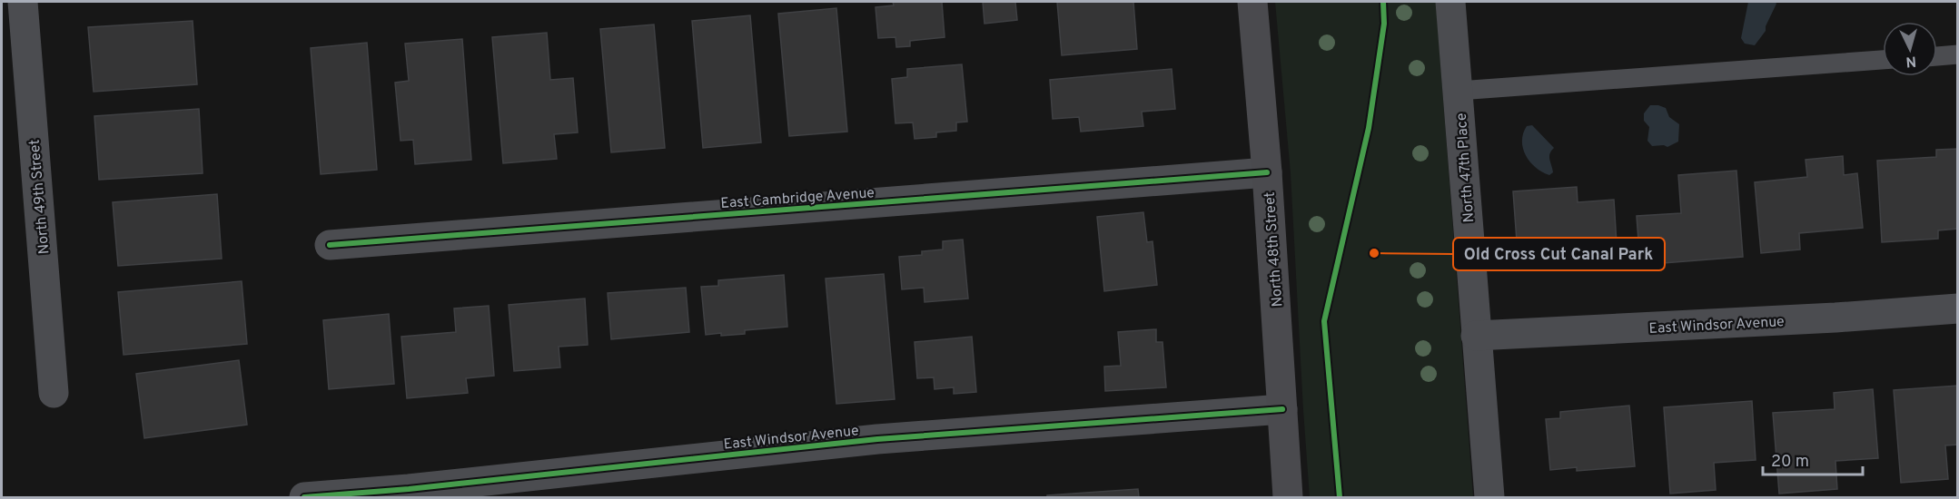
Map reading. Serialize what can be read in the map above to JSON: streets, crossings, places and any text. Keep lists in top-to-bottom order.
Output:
{
  "streets": {
    "street": [
      "North 47th Place",
      "North 49th Street",
      "East Cambridge Avenue",
      "North 48th Street",
      "East Windsor Avenue"
    ]
  },
  "crossings": [
    ["North 47th Place", "East Windsor Avenue"],
    ["East Cambridge Avenue", "North 48th Street"],
    ["North 48th Street", "East Windsor Avenue"]
  ],
  "places": ["Old Cross Cut Canal Park"],
  "scale_bar": "20 m",
  "north": "bottom"
}
